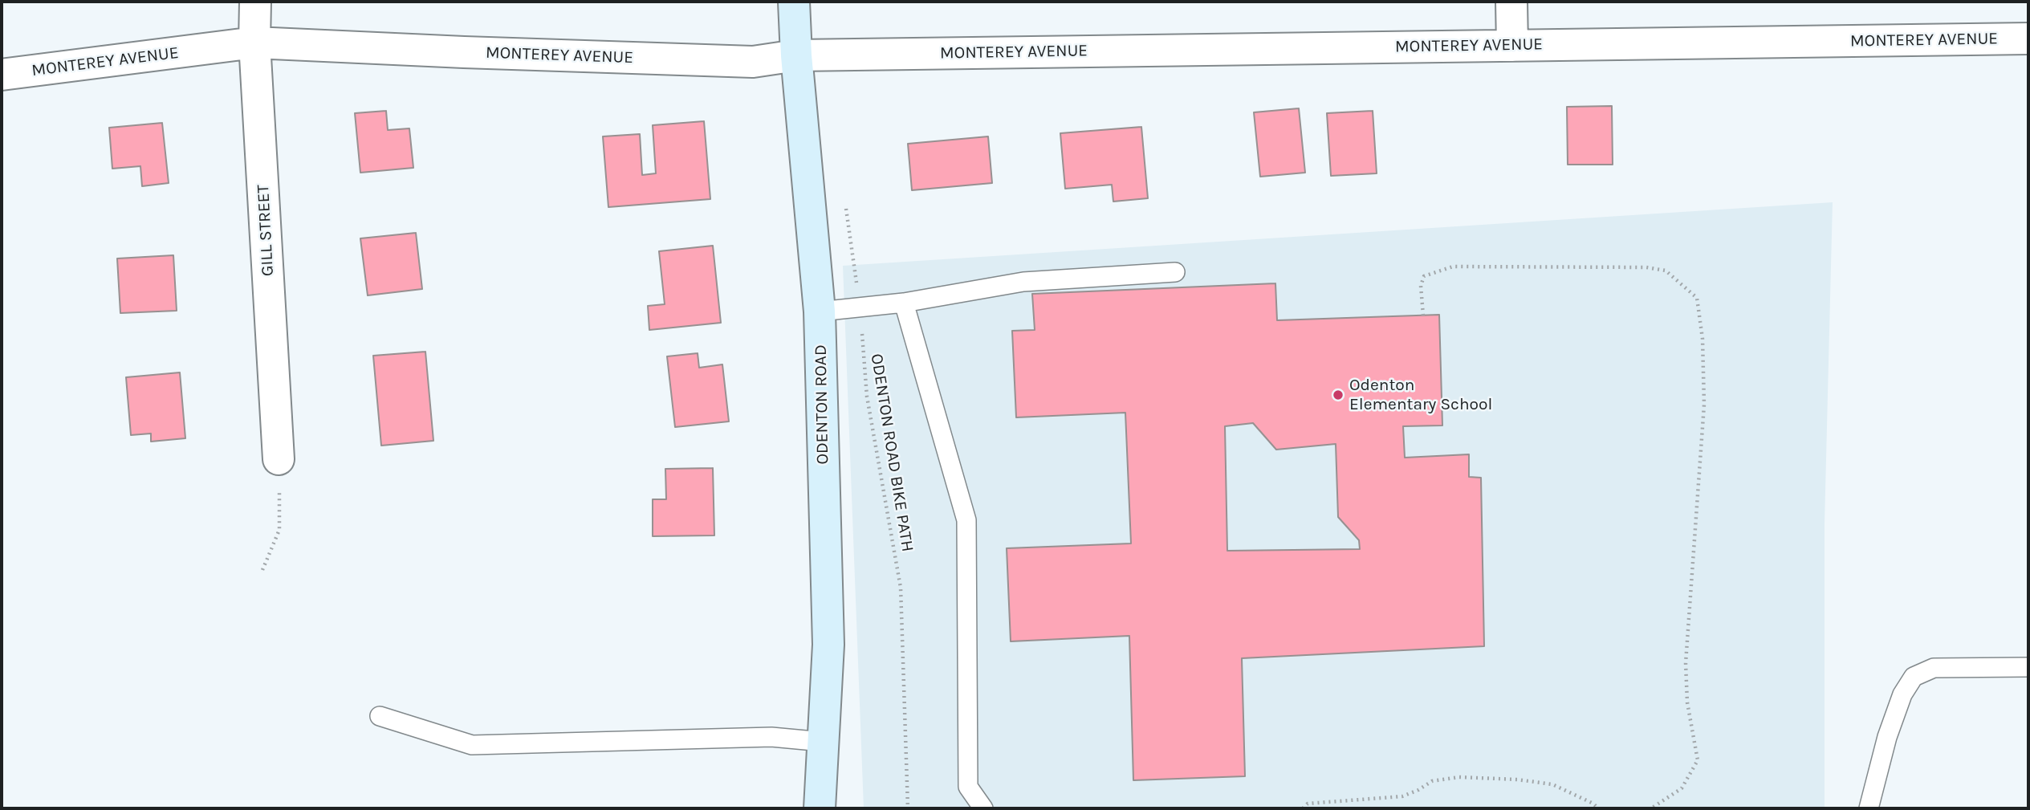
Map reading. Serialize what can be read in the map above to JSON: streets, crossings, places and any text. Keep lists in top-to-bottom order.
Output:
{
  "streets": {
    "street": ["MONTEREY AVENUE", "GILL STREET", "ODENTON ROAD"],
    "path": ["ODENTON ROAD BIKE PATH"]
  },
  "crossings": [
    ["MONTEREY AVENUE", "GILL STREET"],
    ["MONTEREY AVENUE", "ODENTON ROAD"]
  ],
  "places": ["Odenton Elementary School"]
}
